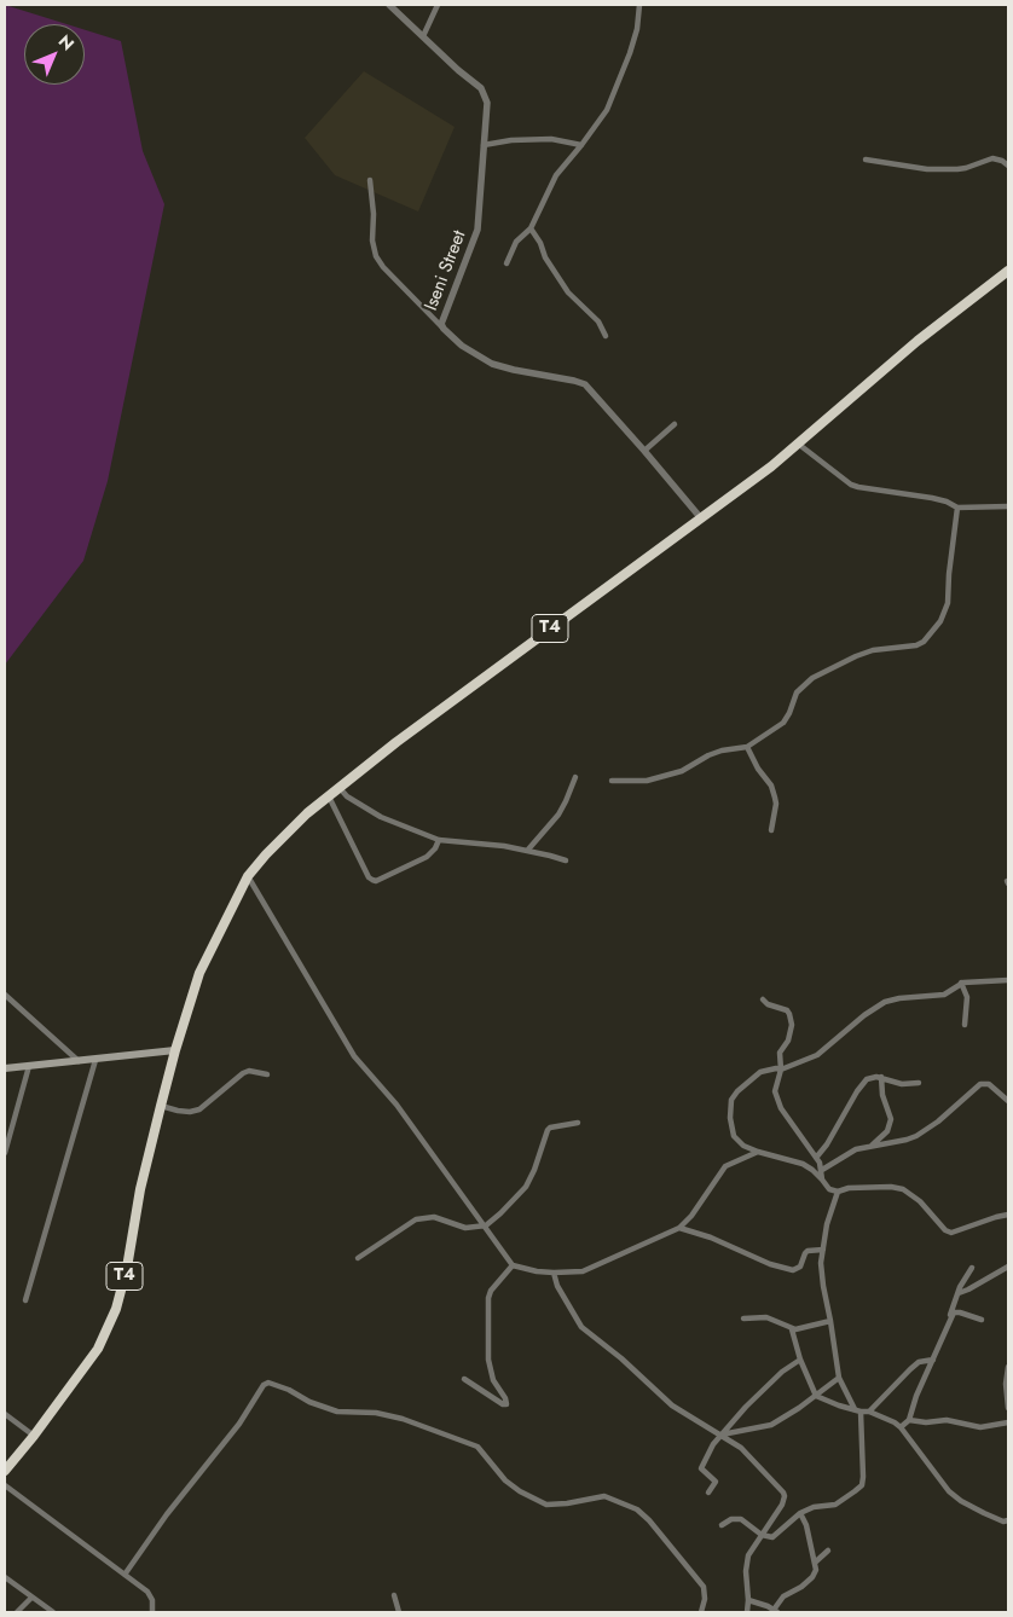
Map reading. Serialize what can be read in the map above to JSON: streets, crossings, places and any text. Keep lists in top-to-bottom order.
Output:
{
  "streets": {
    "highway": ["T4"],
    "street": ["Iseni Street"]
  },
  "crossings": [
    ["Iseni Street", "T4"]
  ],
  "north": "top right"
}
